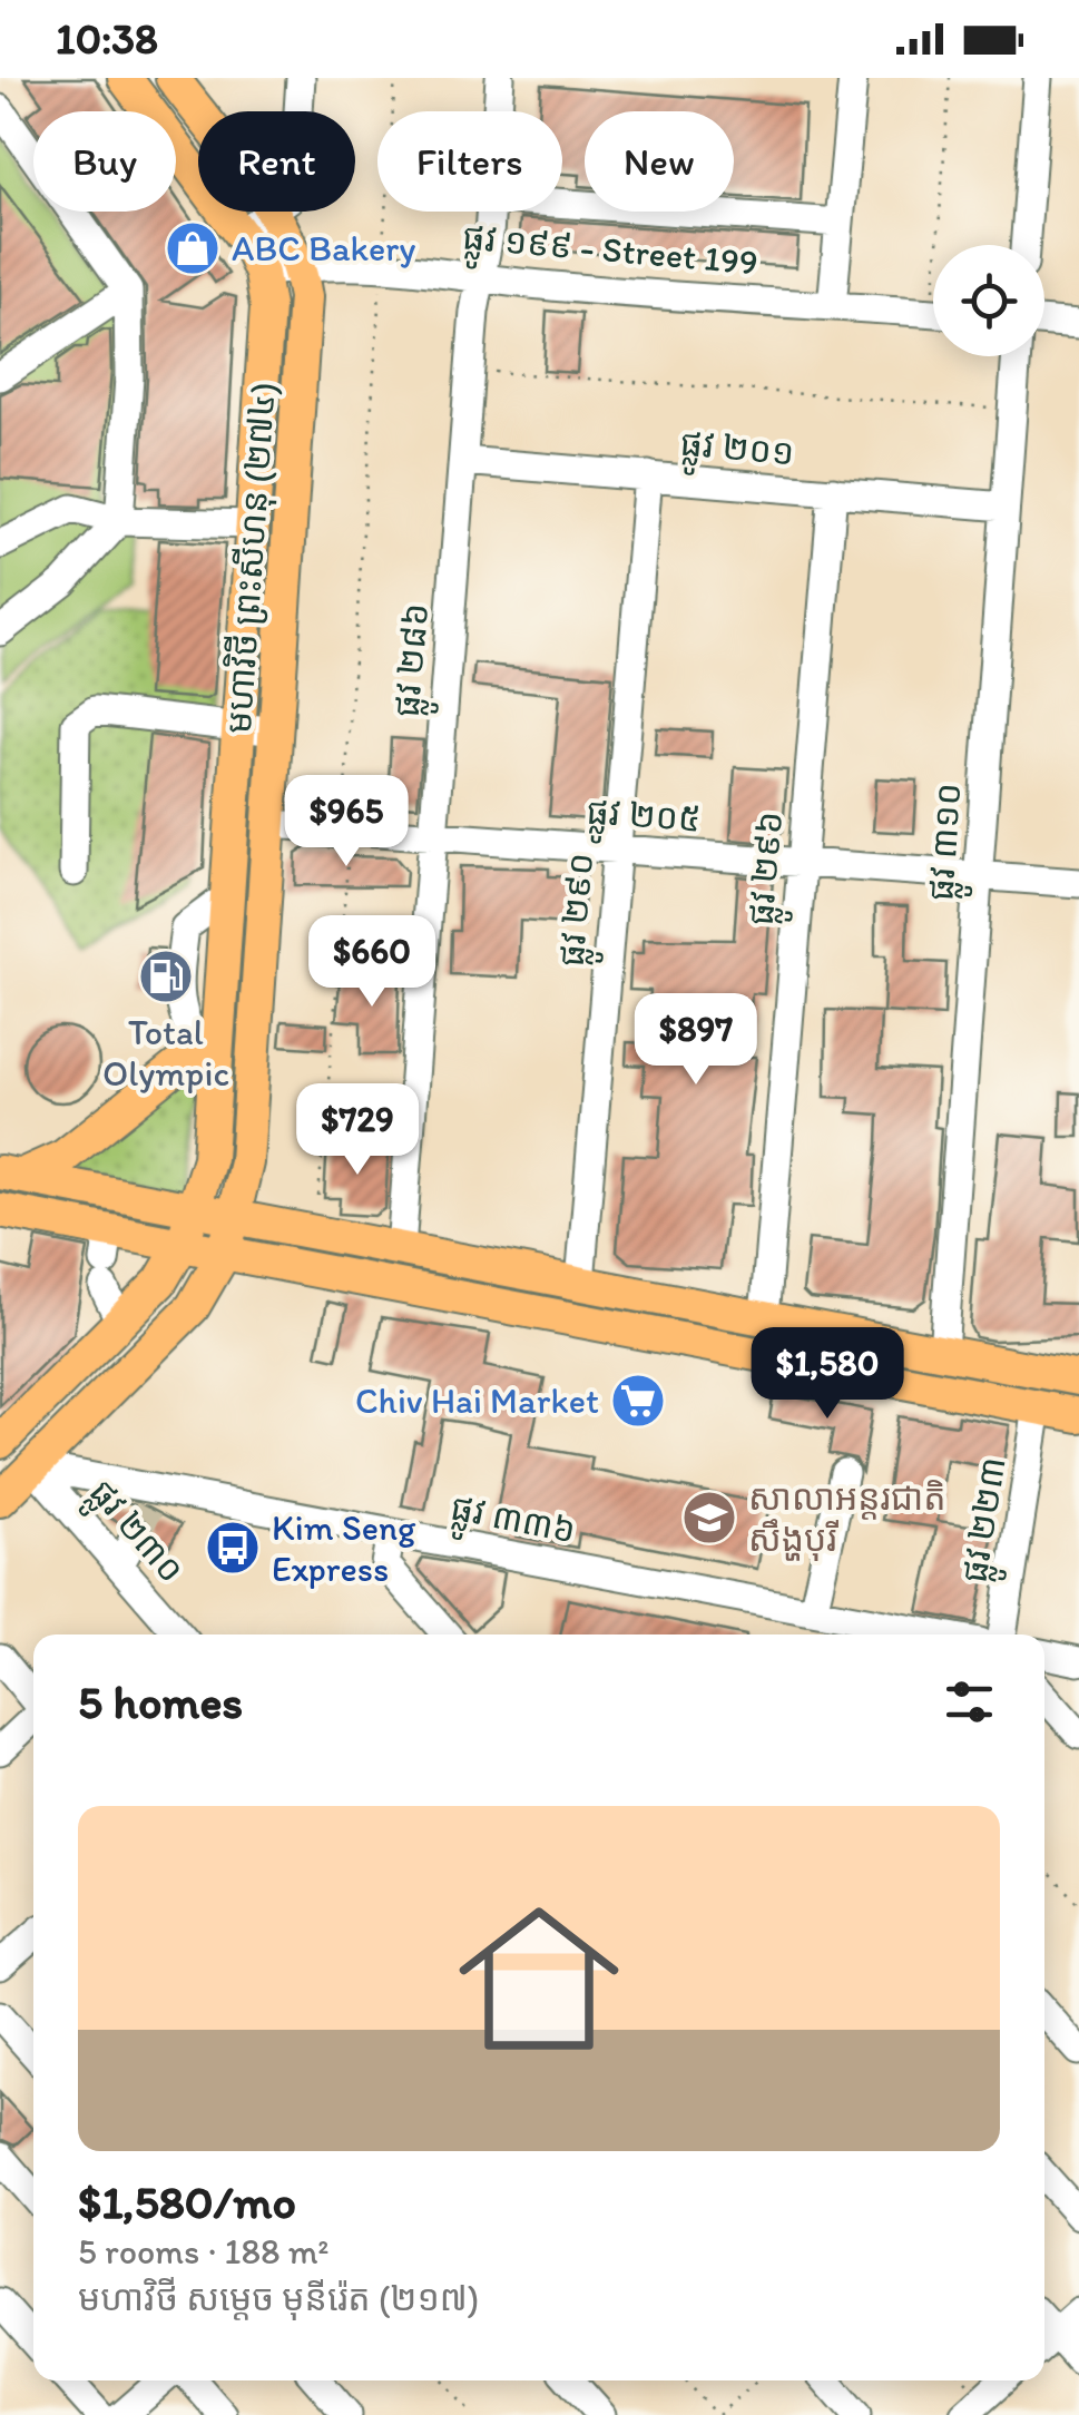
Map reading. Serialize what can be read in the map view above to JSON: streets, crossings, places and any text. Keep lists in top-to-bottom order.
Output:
{
  "streets": {
    "main road": ["មហាវិថី ព្រះសីហនុ (២៧៤)"],
    "street": [
      "ផ្លូវ ១៩៩ - Street 199",
      "ផ្លូវ ២០១",
      "ផ្លូវ ២៨៦",
      "ផ្លូវ ២០៥",
      "ផ្លូវ ៣១០",
      "ផ្លូវ ២៩៦",
      "ផ្លូវ ២៩០",
      "ផ្លូវ ៣៣៦",
      "ផ្លូវ ២២៣",
      "ផ្លូវ ២៣០"
    ]
  },
  "crossings": [
    ["ផ្លូវ ១៩៩ - Street 199", "មហាវិថី ព្រះសីហនុ (២៧៤)"],
    ["ផ្លូវ ១៩៩ - Street 199", "ផ្លូវ ២៨៦"],
    ["ផ្លូវ ២០១", "ផ្លូវ ២៨៦"],
    ["ផ្លូវ ២០១", "ផ្លូវ ៣១០"],
    ["ផ្លូវ ២០១", "ផ្លូវ ២៩៦"],
    ["ផ្លូវ ២០១", "ផ្លូវ ២៩០"],
    ["មហាវិថី ព្រះសីហនុ (២៧៤)", "ផ្លូវ ២០៥"],
    ["មហាវិថី ព្រះសីហនុ (២៧៤)", "ផ្លូវ ៣៣៦"],
    ["មហាវិថី ព្រះសីហនុ (២៧៤)", "ផ្លូវ ២៣០"],
    ["ផ្លូវ ២៨៦", "ផ្លូវ ២០៥"],
    ["ផ្លូវ ២០៥", "ផ្លូវ ៣១០"],
    ["ផ្លូវ ២០៥", "ផ្លូវ ២៩៦"],
    ["ផ្លូវ ២០៥", "ផ្លូវ ២៩០"],
    ["ផ្លូវ ៣៣៦", "ផ្លូវ ២៣០"]
  ],
  "places": {
    "shop": ["ABC Bakery"],
    "fuel station": ["Total Olympic"],
    "supermarket": ["Chiv Hai Market"],
    "school or university": ["សាលាអន្តរជាតិ សឹង្ហបុរី"],
    "bus stop": ["Kim Seng Express"]
  },
  "page": {
    "status": "10:38",
    "chip": [
      "Buy",
      "Rent",
      "Filters",
      "New"
    ],
    "price": [
      "$965",
      "$660",
      "$897",
      "$729",
      "$1,580"
    ],
    "heading": "5 homes",
    "list": [
      {
        "name": "$1,580/mo",
        "note": "5 rooms · 188 m² · មហាវិថី សម្តេច មុនីរ៉េត (២១៧)"
      }
    ]
  }
}
